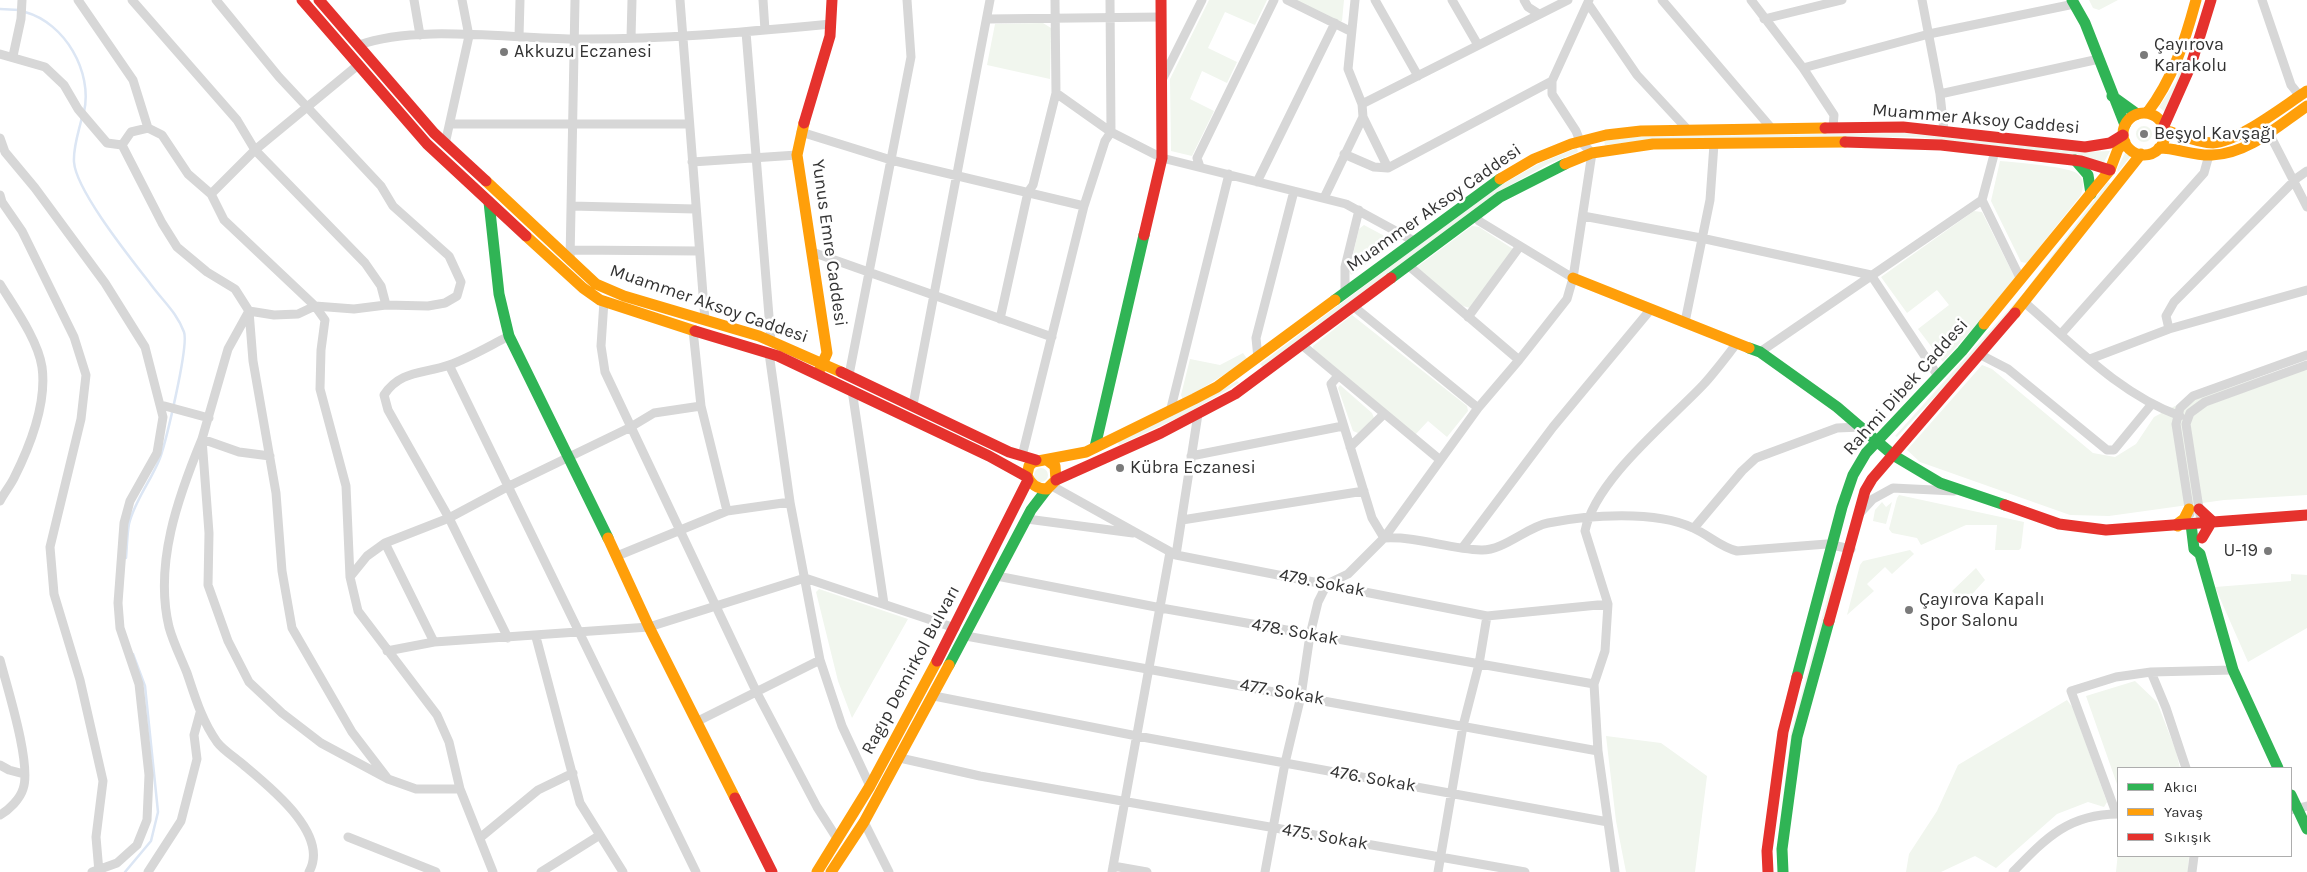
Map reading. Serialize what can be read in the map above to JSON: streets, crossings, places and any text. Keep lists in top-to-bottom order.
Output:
{
  "streets": {
    "main road": [
      "Muammer Aksoy Caddesi",
      "Yunus Emre Caddesi",
      "Rahmi Dibek Caddesi",
      "Ragıp Demirkol Bulvarı"
    ],
    "street": [
      "479. Sokak",
      "478. Sokak",
      "477. Sokak",
      "476. Sokak",
      "475. Sokak"
    ]
  },
  "crossings": [
    ["Muammer Aksoy Caddesi", "Yunus Emre Caddesi"],
    ["Muammer Aksoy Caddesi", "Rahmi Dibek Caddesi"],
    ["Muammer Aksoy Caddesi", "479. Sokak"],
    ["Muammer Aksoy Caddesi", "Ragıp Demirkol Bulvarı"],
    ["479. Sokak", "Ragıp Demirkol Bulvarı"],
    ["478. Sokak", "Ragıp Demirkol Bulvarı"],
    ["Ragıp Demirkol Bulvarı", "477. Sokak"],
    ["Ragıp Demirkol Bulvarı", "476. Sokak"],
    ["Ragıp Demirkol Bulvarı", "475. Sokak"]
  ],
  "places": [
    "Akkuzu Eczanesi",
    "Çayırova Karakolu",
    "Beşyol Kavşağı",
    "Kübra Eczanesi",
    "U-19",
    "Çayırova Kapalı Spor Salonu"
  ],
  "legend": ["Akıcı", "Yavaş", "Sıkışık"]
}
